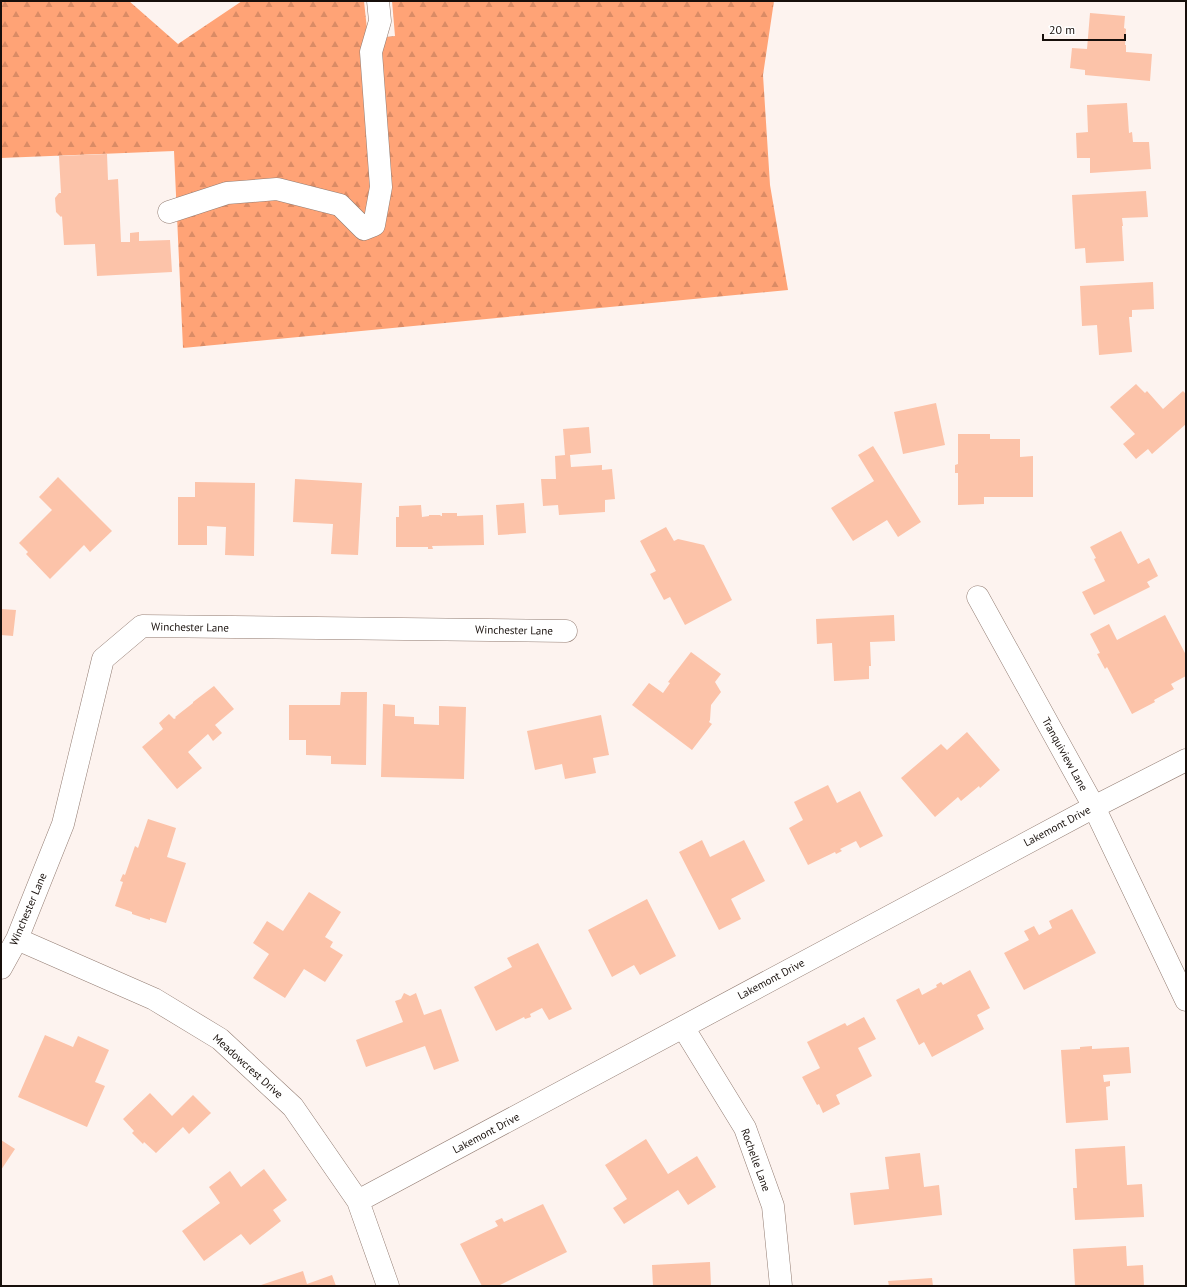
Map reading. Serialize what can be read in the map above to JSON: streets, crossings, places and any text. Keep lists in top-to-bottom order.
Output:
{
  "streets": {
    "street": [
      "Winchester Lane",
      "Tranquiview Lane",
      "Lakemont Drive",
      "Meadowcrest Drive",
      "Rochelle Lane"
    ]
  },
  "crossings": [
    ["Winchester Lane", "Meadowcrest Drive"],
    ["Tranquiview Lane", "Lakemont Drive"],
    ["Lakemont Drive", "Meadowcrest Drive"],
    ["Lakemont Drive", "Rochelle Lane"]
  ],
  "scale_bar": "20 m"
}
